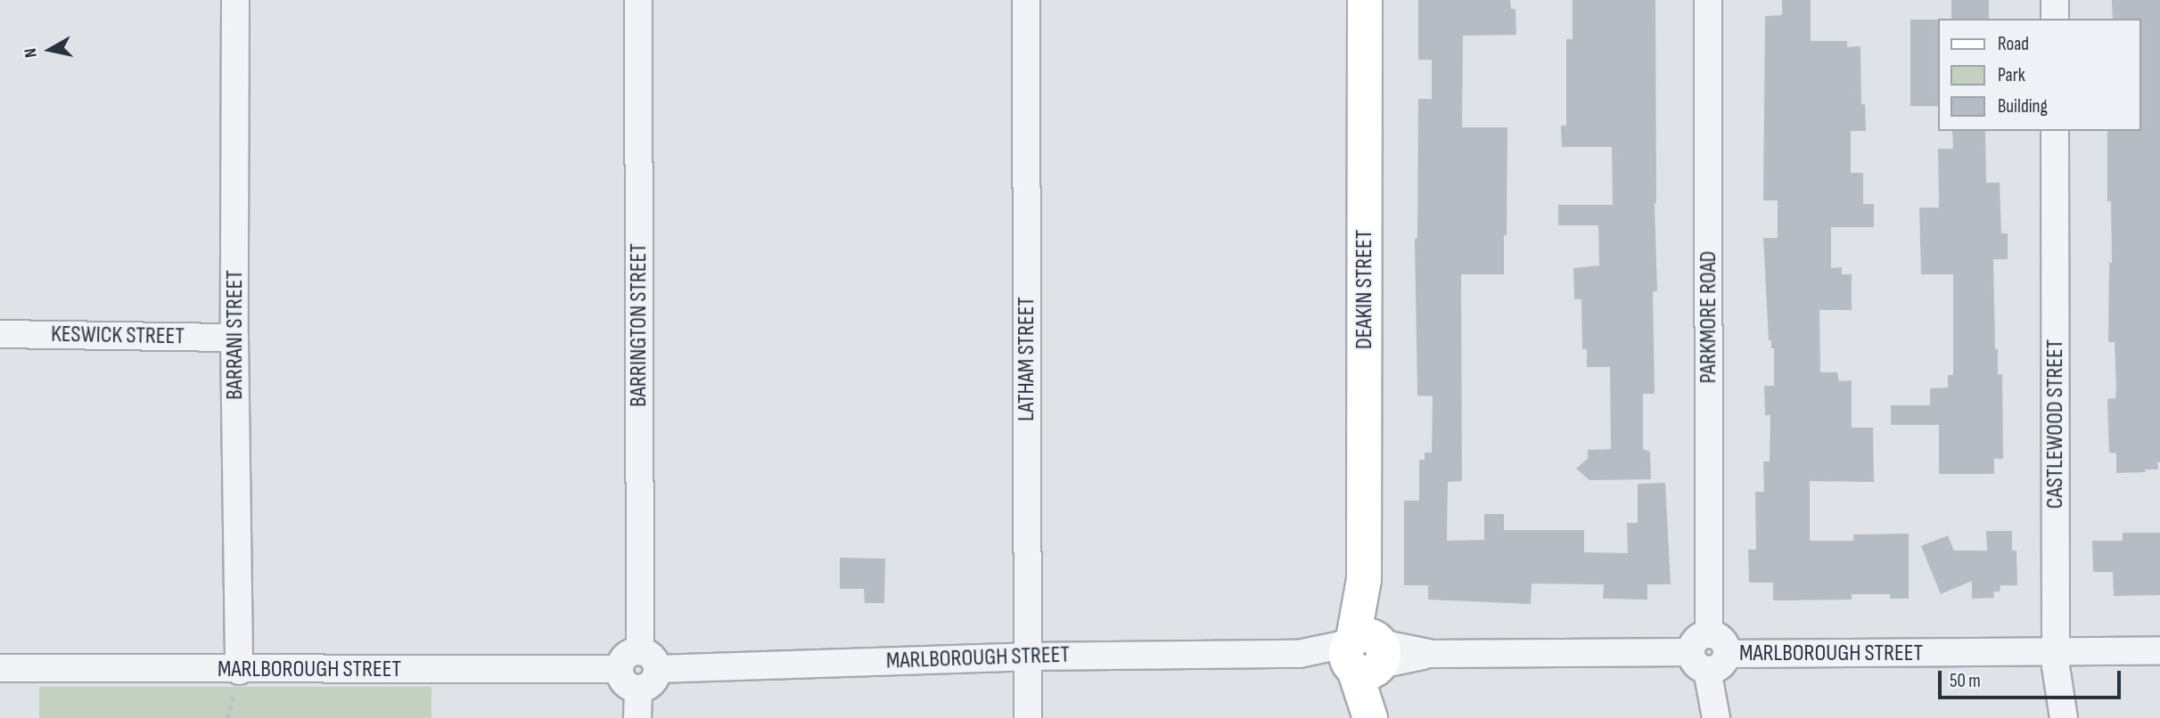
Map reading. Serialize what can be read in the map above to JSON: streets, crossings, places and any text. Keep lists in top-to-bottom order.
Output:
{
  "streets": {
    "street": [
      "DEAKIN STREET",
      "PARKMORE ROAD",
      "BARRINGTON STREET",
      "BARRANI STREET",
      "KESWICK STREET",
      "LATHAM STREET",
      "CASTLEWOOD STREET",
      "MARLBOROUGH STREET"
    ]
  },
  "crossings": [
    ["DEAKIN STREET", "MARLBOROUGH STREET"],
    ["PARKMORE ROAD", "MARLBOROUGH STREET"],
    ["BARRINGTON STREET", "MARLBOROUGH STREET"],
    ["BARRANI STREET", "KESWICK STREET"],
    ["BARRANI STREET", "MARLBOROUGH STREET"],
    ["LATHAM STREET", "MARLBOROUGH STREET"],
    ["CASTLEWOOD STREET", "MARLBOROUGH STREET"]
  ],
  "legend": ["Road", "Park", "Building"],
  "scale_bar": "50 m",
  "north": "left"
}
